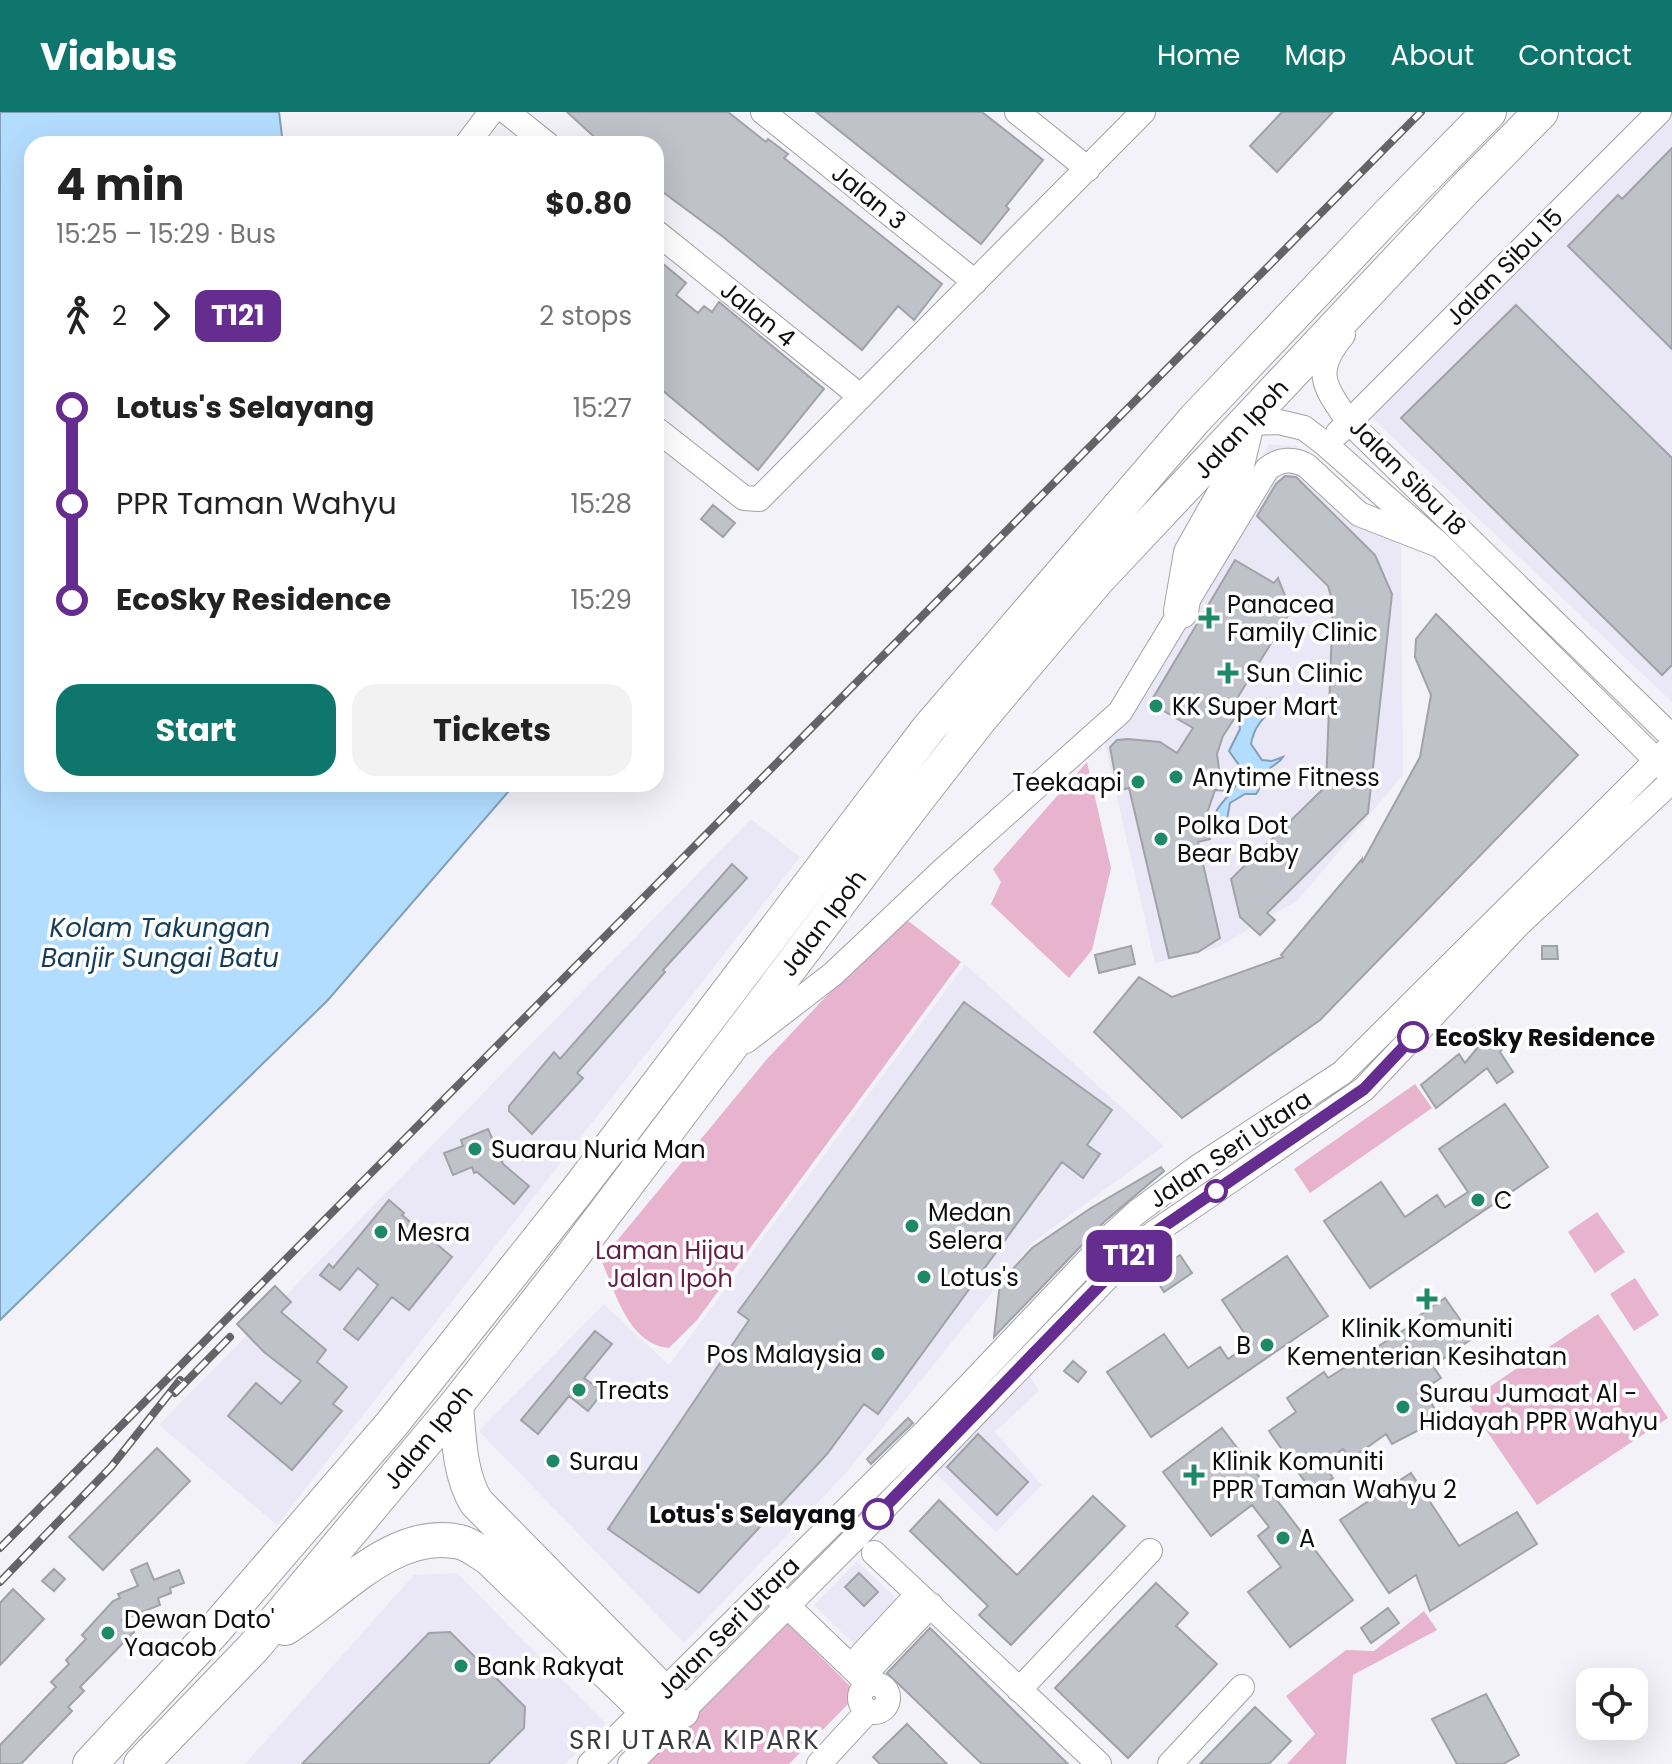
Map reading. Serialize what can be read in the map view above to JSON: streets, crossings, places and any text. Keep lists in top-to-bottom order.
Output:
{
  "streets": {
    "highway": ["Jalan Ipoh"],
    "street": [
      "Jalan 3",
      "Jalan Sibu 15",
      "Jalan 4",
      "Jalan Sibu 18",
      "Jalan Seri Utara"
    ]
  },
  "crossings": [
    ["Jalan Sibu 15", "Jalan Sibu 18"],
    ["Jalan Ipoh", "Jalan Sibu 18"],
    ["Jalan Sibu 18", "Jalan Seri Utara"]
  ],
  "districts": ["SRI UTARA KIPARK"],
  "water": ["Kolam Takungan Banjir Sungai Batu"],
  "parks": ["Laman Hijau Jalan Ipoh"],
  "places": {
    "health": [
      "Panacea Family Clinic",
      "Sun Clinic",
      "Klinik Komuniti Kementerian Kesihatan",
      "Klinik Komuniti PPR Taman Wahyu 2"
    ],
    "other": [
      "KK Super Mart",
      "Anytime Fitness",
      "Teekaapi",
      "Polka Dot Bear Baby",
      "EcoSky Residence",
      "Suarau Nuria Man",
      "C",
      "Medan Selera",
      "Mesra",
      "Lotus's",
      "B",
      "Pos Malaysia",
      "Treats",
      "Surau Jumaat Al - Hidayah PPR Wahyu",
      "Surau",
      "Lotus's Selayang",
      "A",
      "Dewan Dato' Yaacob",
      "Bank Rakyat"
    ]
  },
  "lines": ["bus line T121"],
  "page": {
    "header": "Viabus",
    "nav": [
      "Home",
      "Map",
      "About",
      "Contact"
    ],
    "on_map": "T121",
    "heading": ["4 min", "15:25 – 15:29 · Bus", "$0.80"],
    "legs": ["2", "T121", "2 stops"],
    "list": [
      {
        "name": "Lotus's Selayang",
        "value": "15:27"
      },
      {
        "name": "PPR Taman Wahyu",
        "value": "15:28"
      },
      {
        "name": "EcoSky Residence",
        "value": "15:29"
      }
    ],
    "buttons": ["Start", "Tickets"]
  }
}
